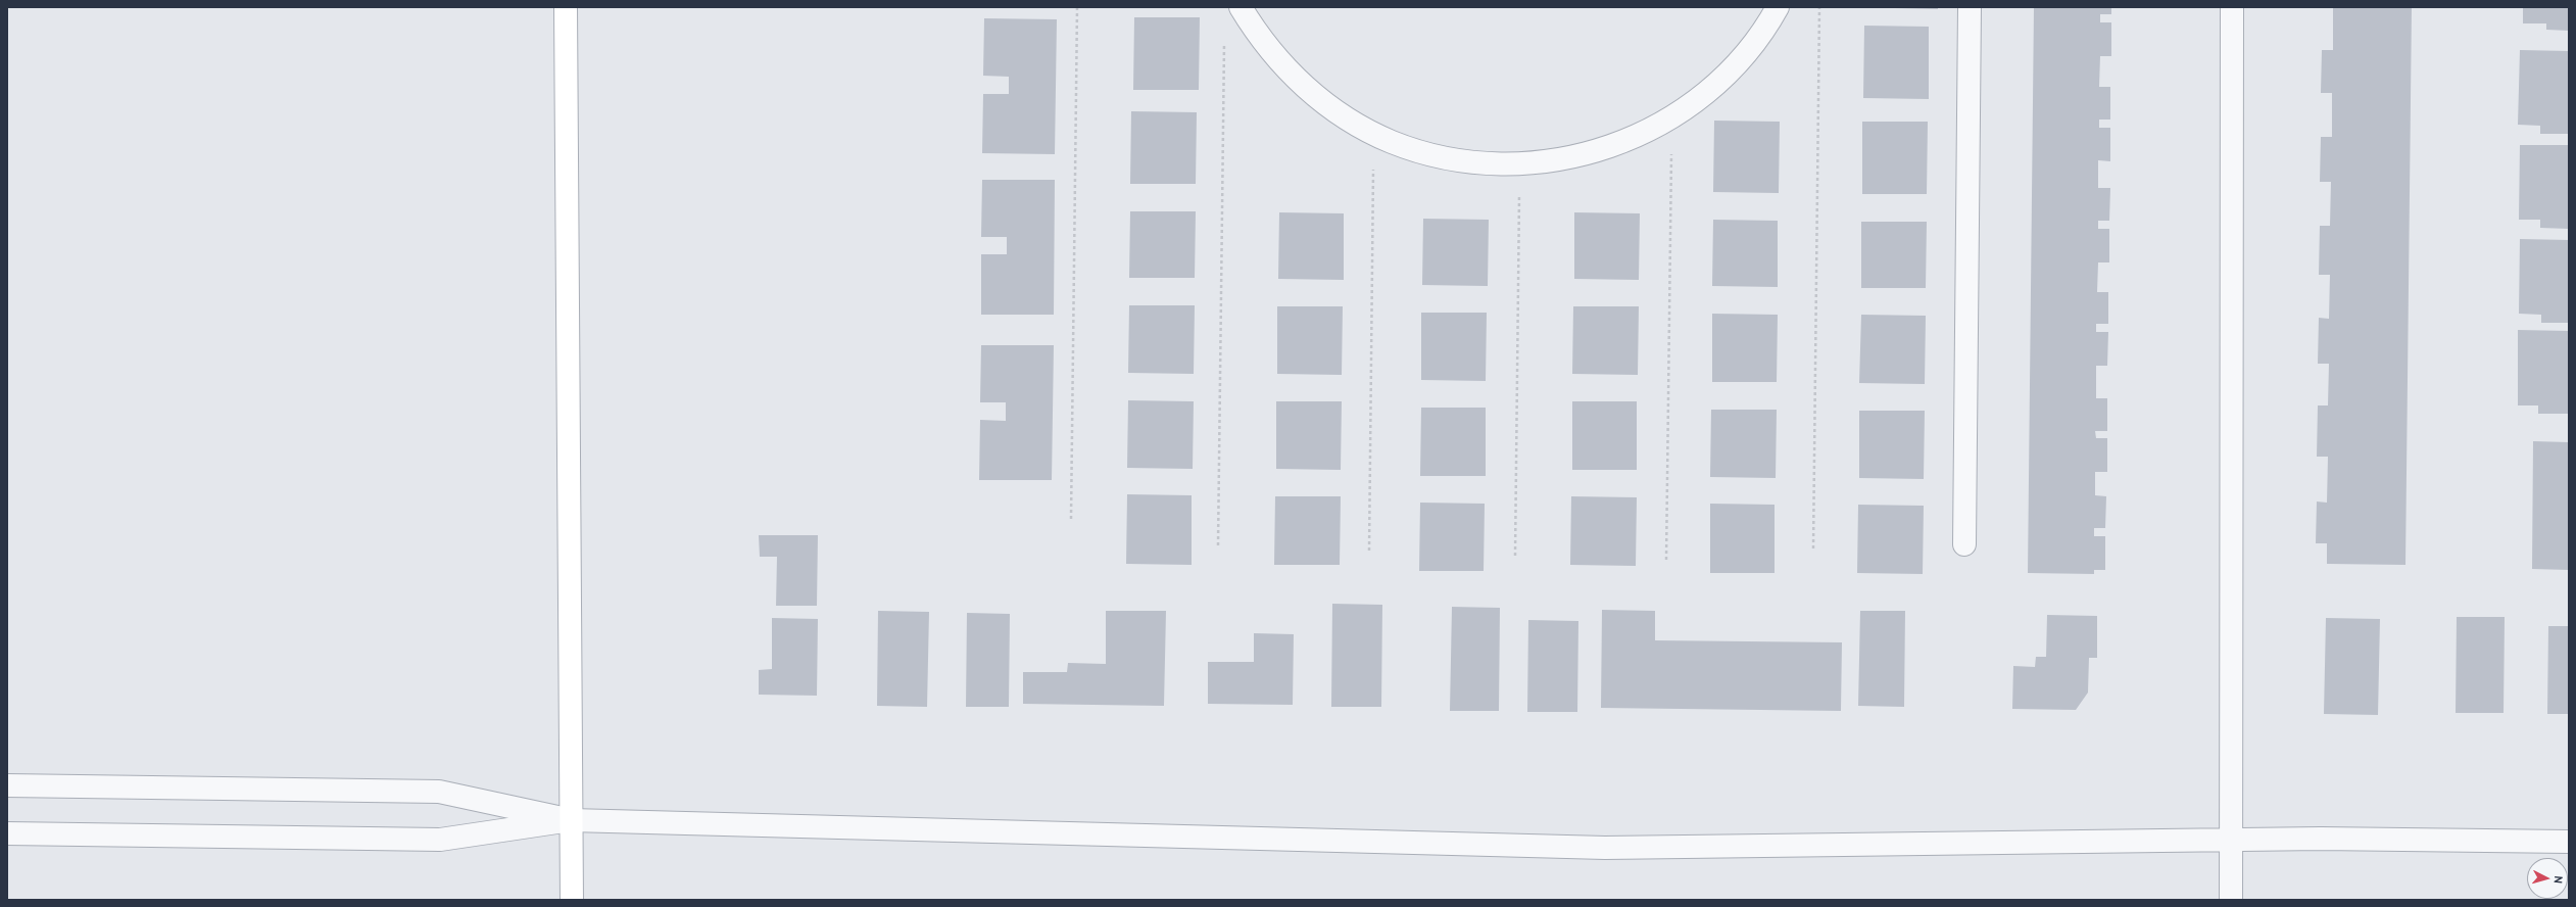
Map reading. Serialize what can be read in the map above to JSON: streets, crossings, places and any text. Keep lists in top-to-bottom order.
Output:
{
  "north": "right"
}
